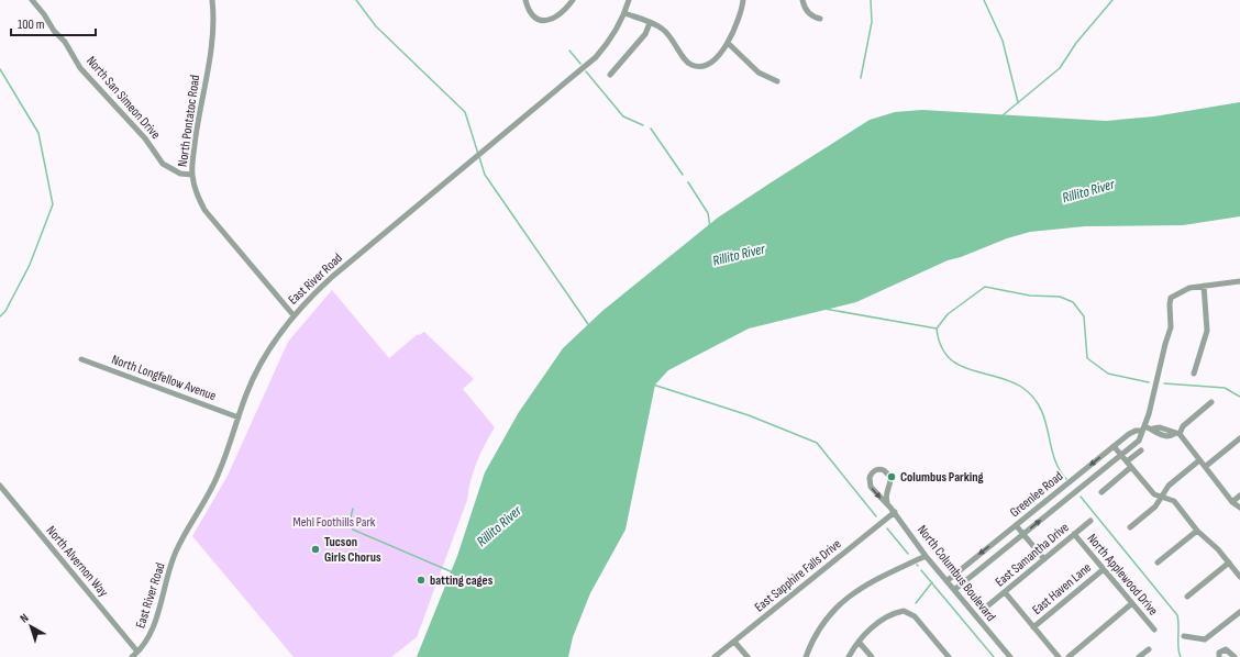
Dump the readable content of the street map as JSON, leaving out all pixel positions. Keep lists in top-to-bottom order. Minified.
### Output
{"streets":{"street":["North San Simeon Drive","North Pontatoc Road","East River Road","North Longfellow Avenue","Greenlee Road","East Samantha Drive","North Alvernon Way","North Columbus Boulevard","North Applewood Drive","East Sapphire Falls Drive","East Haven Lane"]},"crossings":[["North San Simeon Drive","North Pontatoc Road"],["North Pontatoc Road","East River Road"],["East River Road","North Longfellow Avenue"],["East River Road","North Alvernon Way"],["Greenlee Road","North Columbus Boulevard"],["East Samantha Drive","North Applewood Drive"],["North Columbus Boulevard","East Sapphire Falls Drive"],["North Applewood Drive","East Haven Lane"]],"water":["Rillito River"],"parks":["Mehl Foothills Park"],"places":["Columbus Parking","Tucson Girls Chorus","batting cages"],"scale_bar":"100 m","north":"top left"}
